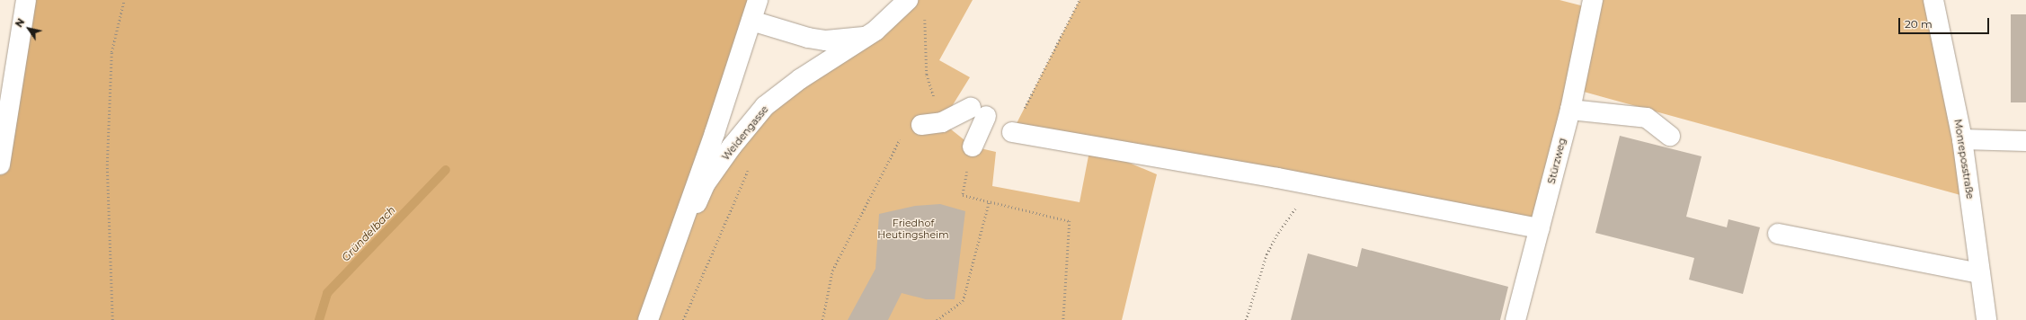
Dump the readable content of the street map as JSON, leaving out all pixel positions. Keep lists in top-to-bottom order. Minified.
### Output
{"streets":{"main road":["Weidengasse","Monreposstraße","Stürzweg"]},"water":["Gründelbach"],"parks":["Friedhof Heutingsheim"],"scale_bar":"20 m","north":"top left"}
